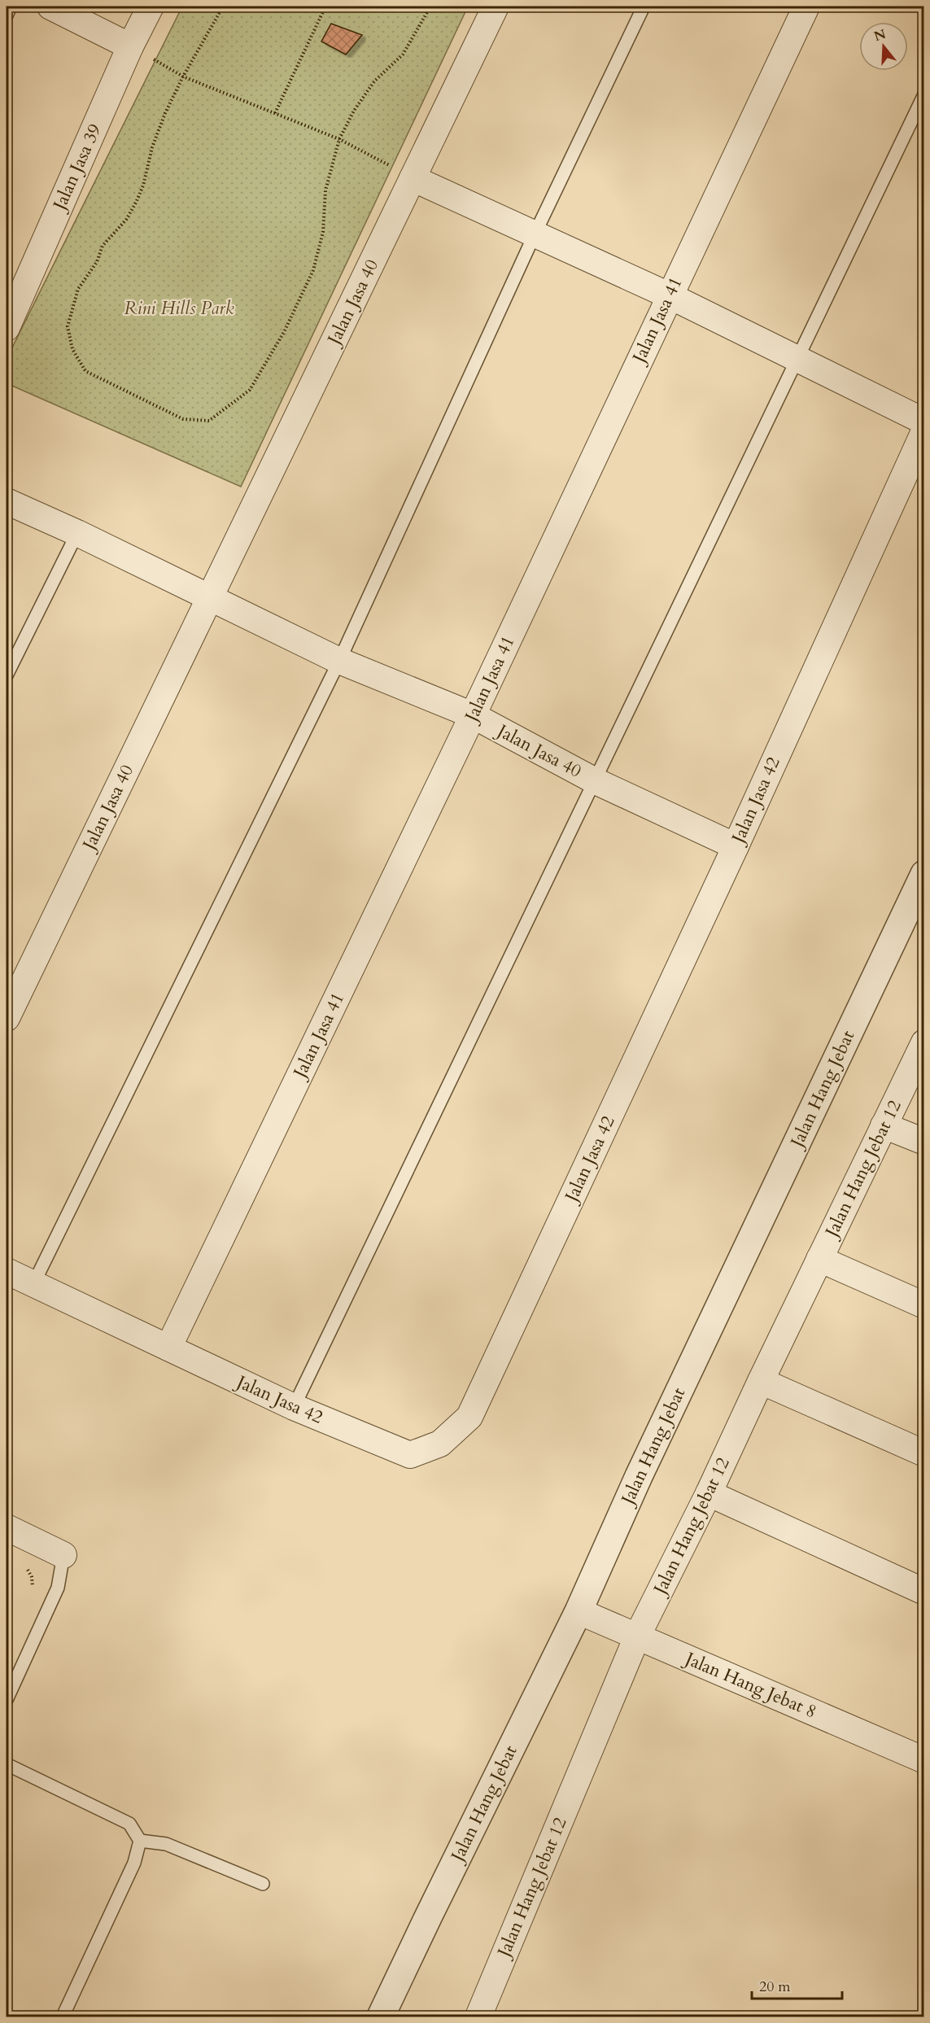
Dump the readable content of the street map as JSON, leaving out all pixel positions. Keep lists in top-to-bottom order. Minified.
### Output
{"streets":{"street":["Jalan Jasa 39","Jalan Jasa 40","Jalan Jasa 41","Jalan Jasa 42","Jalan Hang Jebat","Jalan Hang Jebat 12","Jalan Hang Jebat 8"]},"crossings":[["Jalan Jasa 40","Jalan Jasa 41"],["Jalan Jasa 40","Jalan Jasa 42"],["Jalan Jasa 41","Jalan Jasa 42"],["Jalan Hang Jebat","Jalan Hang Jebat 8"],["Jalan Hang Jebat 12","Jalan Hang Jebat 8"]],"parks":["Rini Hills Park"],"scale_bar":"20 m","north":"top"}
